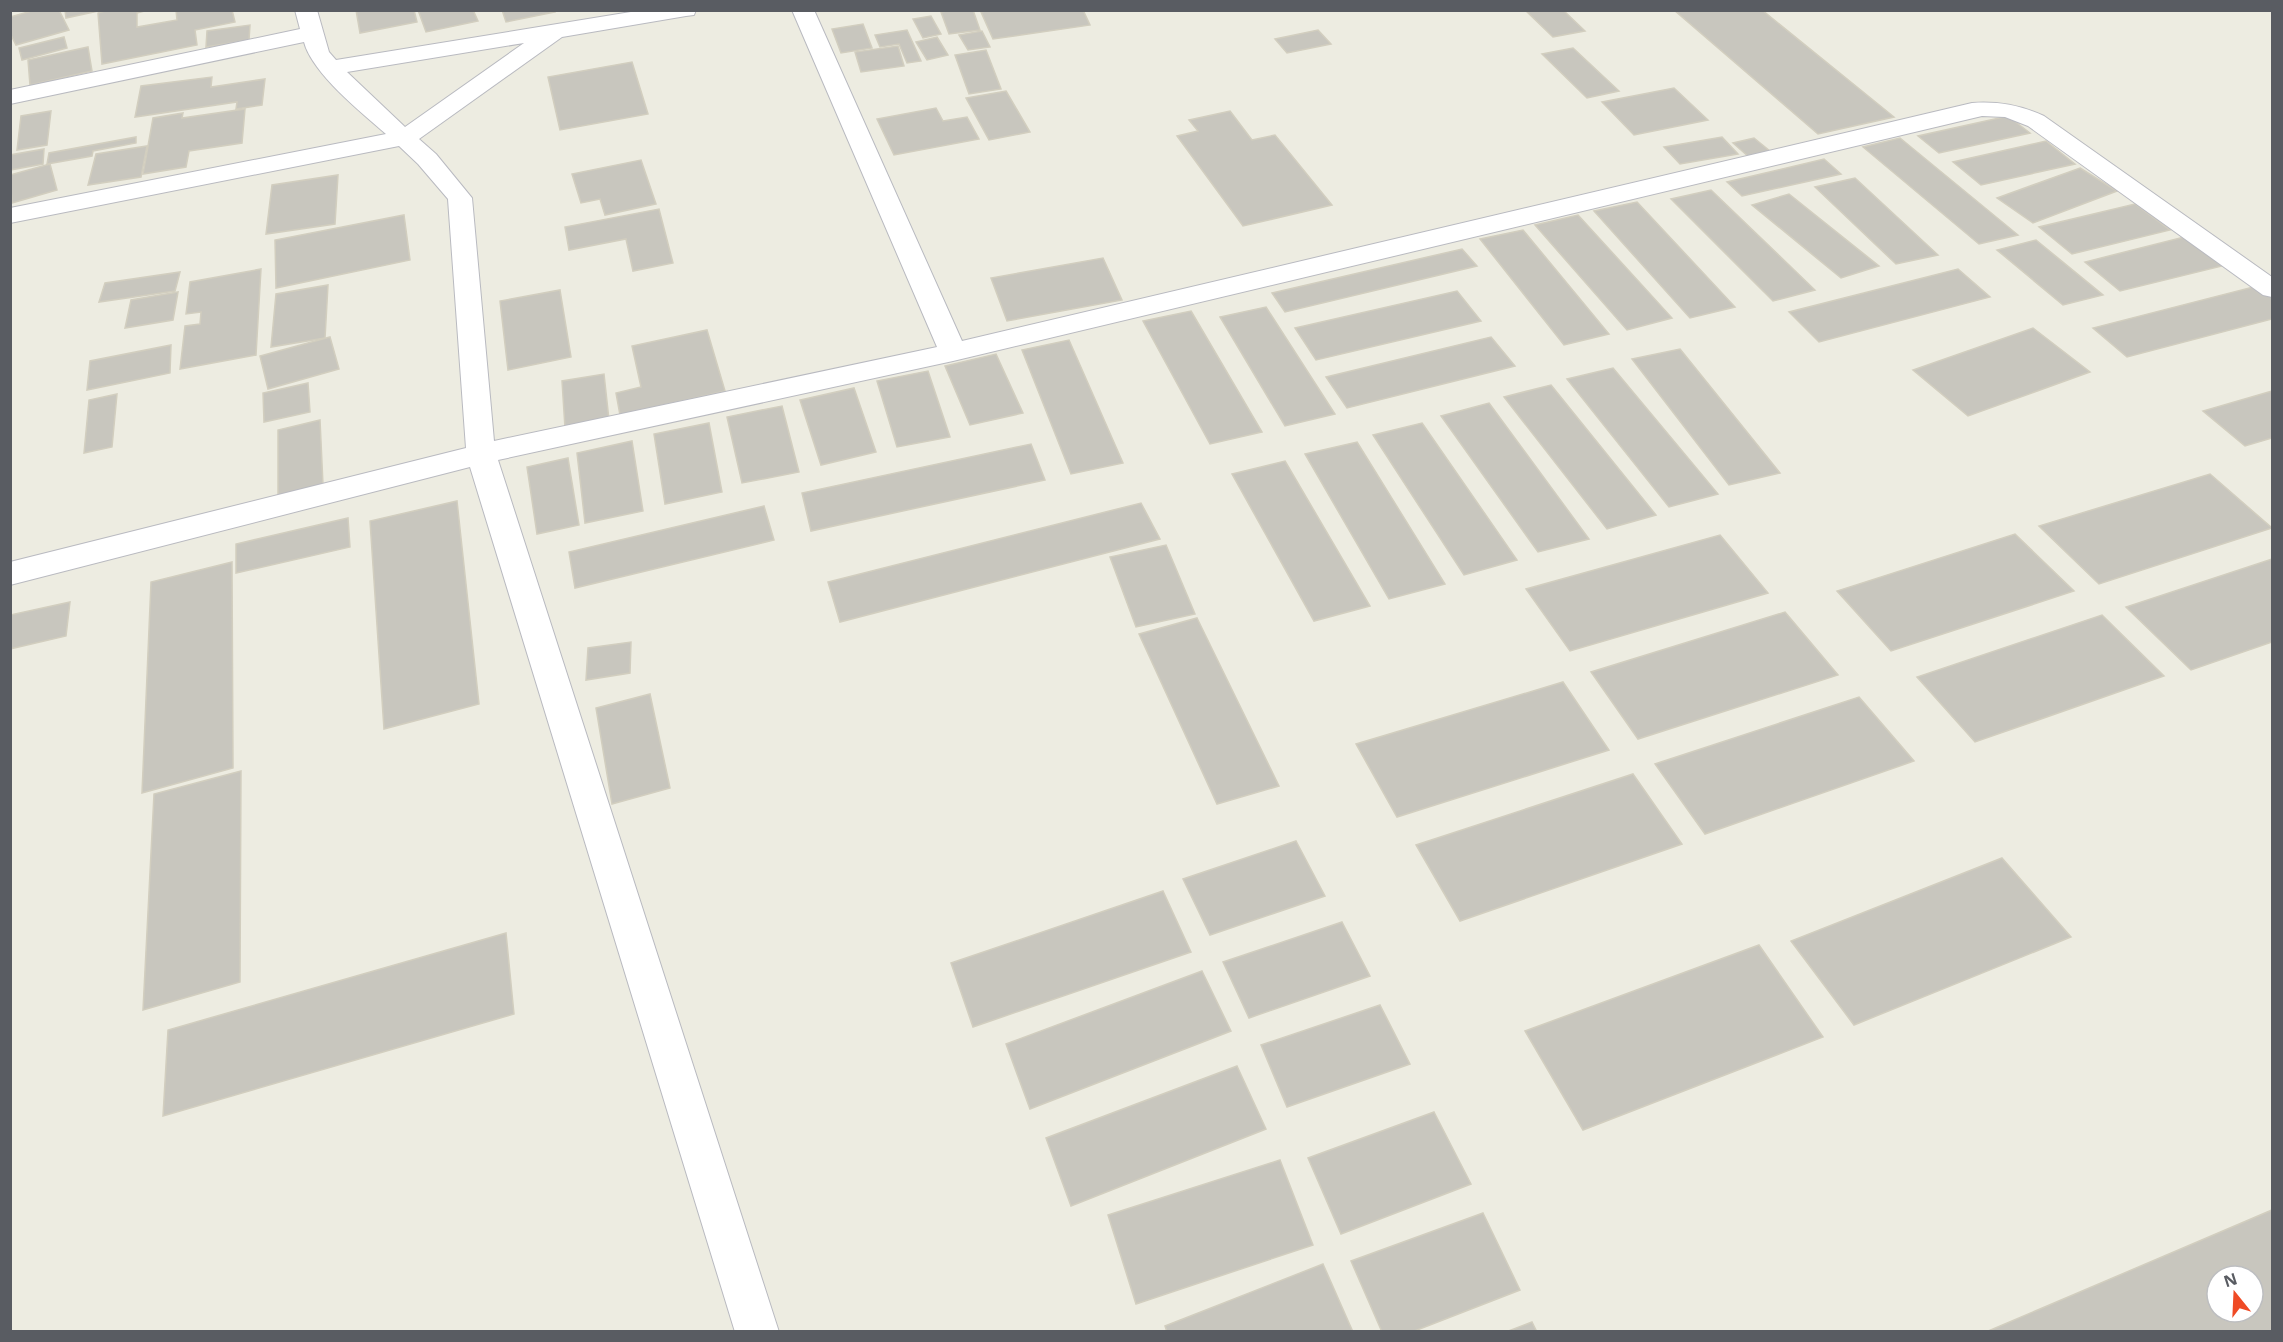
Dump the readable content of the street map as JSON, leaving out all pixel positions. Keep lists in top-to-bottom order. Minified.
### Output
{"north":"top"}
